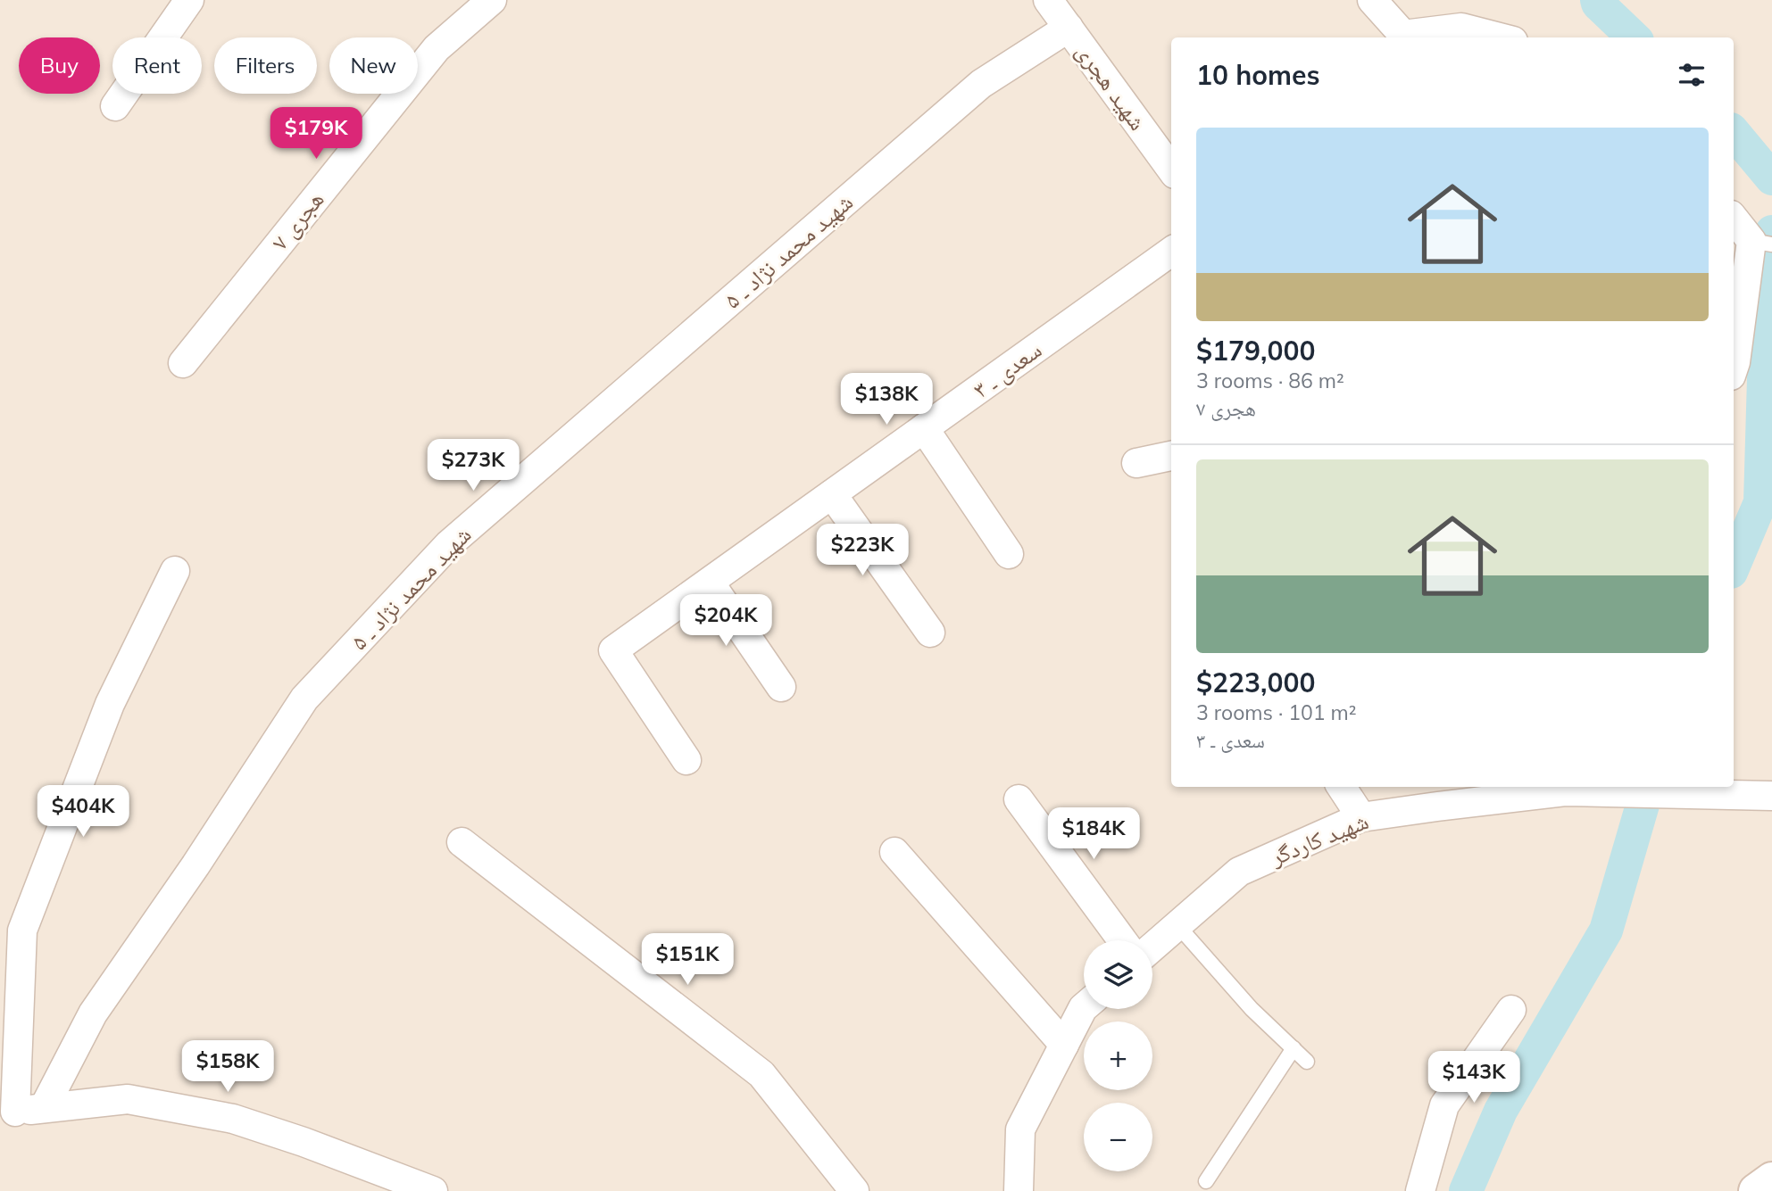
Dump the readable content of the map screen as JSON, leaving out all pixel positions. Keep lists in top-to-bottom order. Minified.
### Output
{"streets":{"street":["شهید هجری","هجری ۷","شهید محمد نژاد ـ ۵","سعدی ـ ۳","شهید کاردگر"]},"crossings":[["شهید هجری","شهید محمد نژاد ـ ۵"]],"page":{"chip":["Buy","Rent","Filters","New"],"heading":"10 homes","price":["$179K","$138K","$273K","$223K","$204K","$404K","$184K","$151K","$158K","$143K"],"list":[{"name":"$179,000","note":"3 rooms · 86 m² · هجری ۷"},{"name":"$223,000","note":"3 rooms · 101 m² · سعدی ـ ۳"}],"map_buttons":["+","−"]}}
